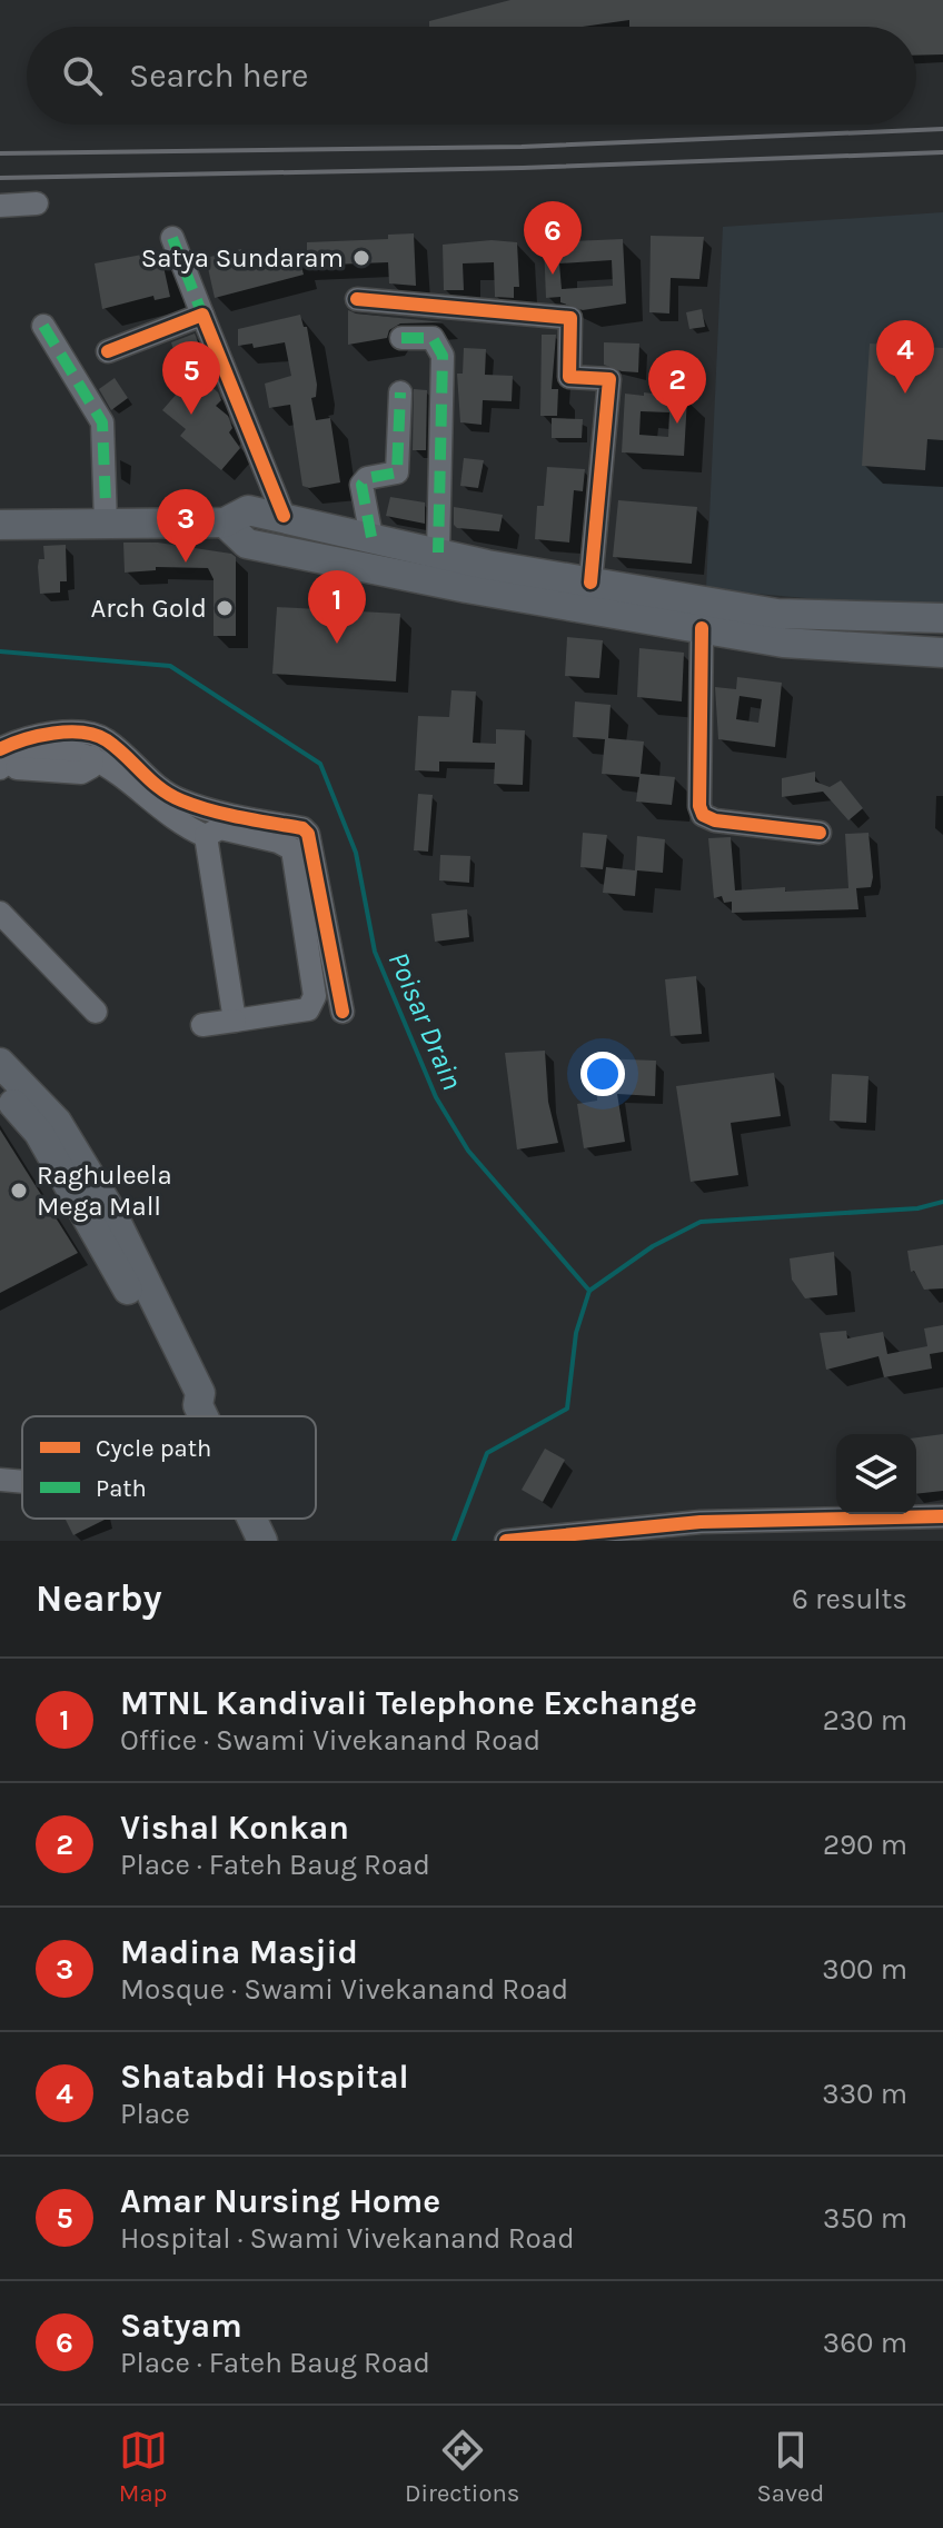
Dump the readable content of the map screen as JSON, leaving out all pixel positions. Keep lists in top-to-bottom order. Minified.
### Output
{"water":["Poisar Drain"],"places":["Satya Sundaram","Arch Gold","Raghuleela Mega Mall"],"legend":["Cycle path","Path"],"page":{"search":"Search here","pins":["6","4","5","2","3","1"],"heading":["Nearby","6 results"],"list":[{"mark":"1","name":"MTNL Kandivali Telephone Exchange","note":"Office · Swami Vivekanand Road","value":"230 m"},{"mark":"2","name":"Vishal Konkan","note":"Place · Fateh Baug Road","value":"290 m"},{"mark":"3","name":"Madina Masjid","note":"Mosque · Swami Vivekanand Road","value":"300 m"},{"mark":"4","name":"Shatabdi Hospital","note":"Place","value":"330 m"},{"mark":"5","name":"Amar Nursing Home","note":"Hospital · Swami Vivekanand Road","value":"350 m"},{"mark":"6","name":"Satyam","note":"Place · Fateh Baug Road","value":"360 m"}],"nav":["Map","Directions","Saved"]}}
